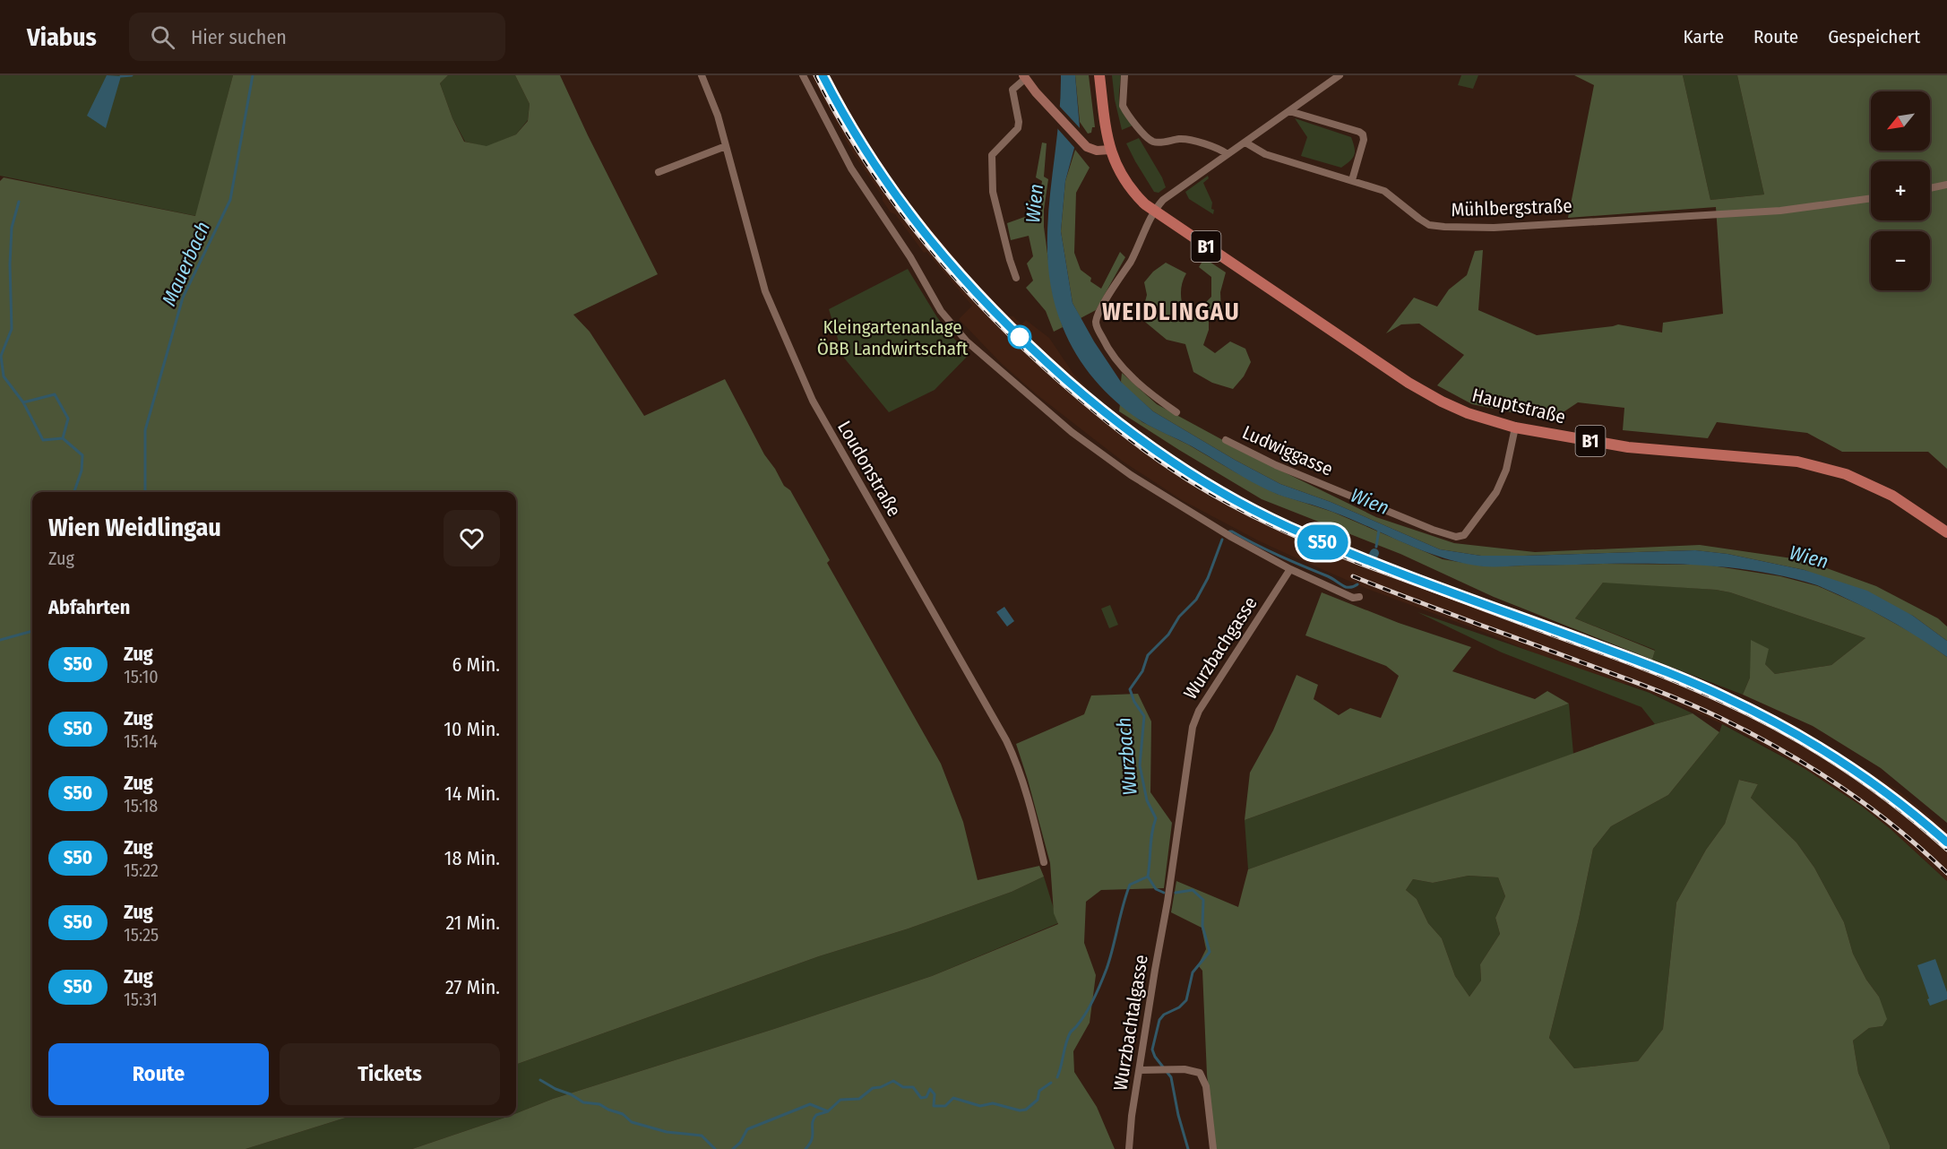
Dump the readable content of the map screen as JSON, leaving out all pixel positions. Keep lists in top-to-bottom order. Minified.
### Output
{"streets":{"main road":["B1","Hauptstraße"],"street":["Mühlbergstraße","Ludwiggasse","Loudonstraße","Wurzbachgasse","Wurzbachtalgasse"]},"crossings":[["B1","Hauptstraße"],["Hauptstraße","Ludwiggasse"],["Wurzbachgasse","Wurzbachtalgasse"]],"districts":["WEIDLINGAU"],"water":["Wien","Mauerbach","Wurzbach"],"parks":["Kleingartenanlage ÖBB Landwirtschaft"],"north":"bottom left","page":{"header":"Viabus","search":"Hier suchen","nav":["Karte","Route","Gespeichert"],"on_map":"S50","map_buttons":["+","−"],"heading":[["Wien Weidlingau","Zug"],"Abfahrten"],"list":[{"mark":"S50","name":"Zug","note":"15:10","value":"6 Min."},{"mark":"S50","name":"Zug","note":"15:14","value":"10 Min."},{"mark":"S50","name":"Zug","note":"15:18","value":"14 Min."},{"mark":"S50","name":"Zug","note":"15:22","value":"18 Min."},{"mark":"S50","name":"Zug","note":"15:25","value":"21 Min."},{"mark":"S50","name":"Zug","note":"15:31","value":"27 Min."}],"buttons":["Route","Tickets"]}}
